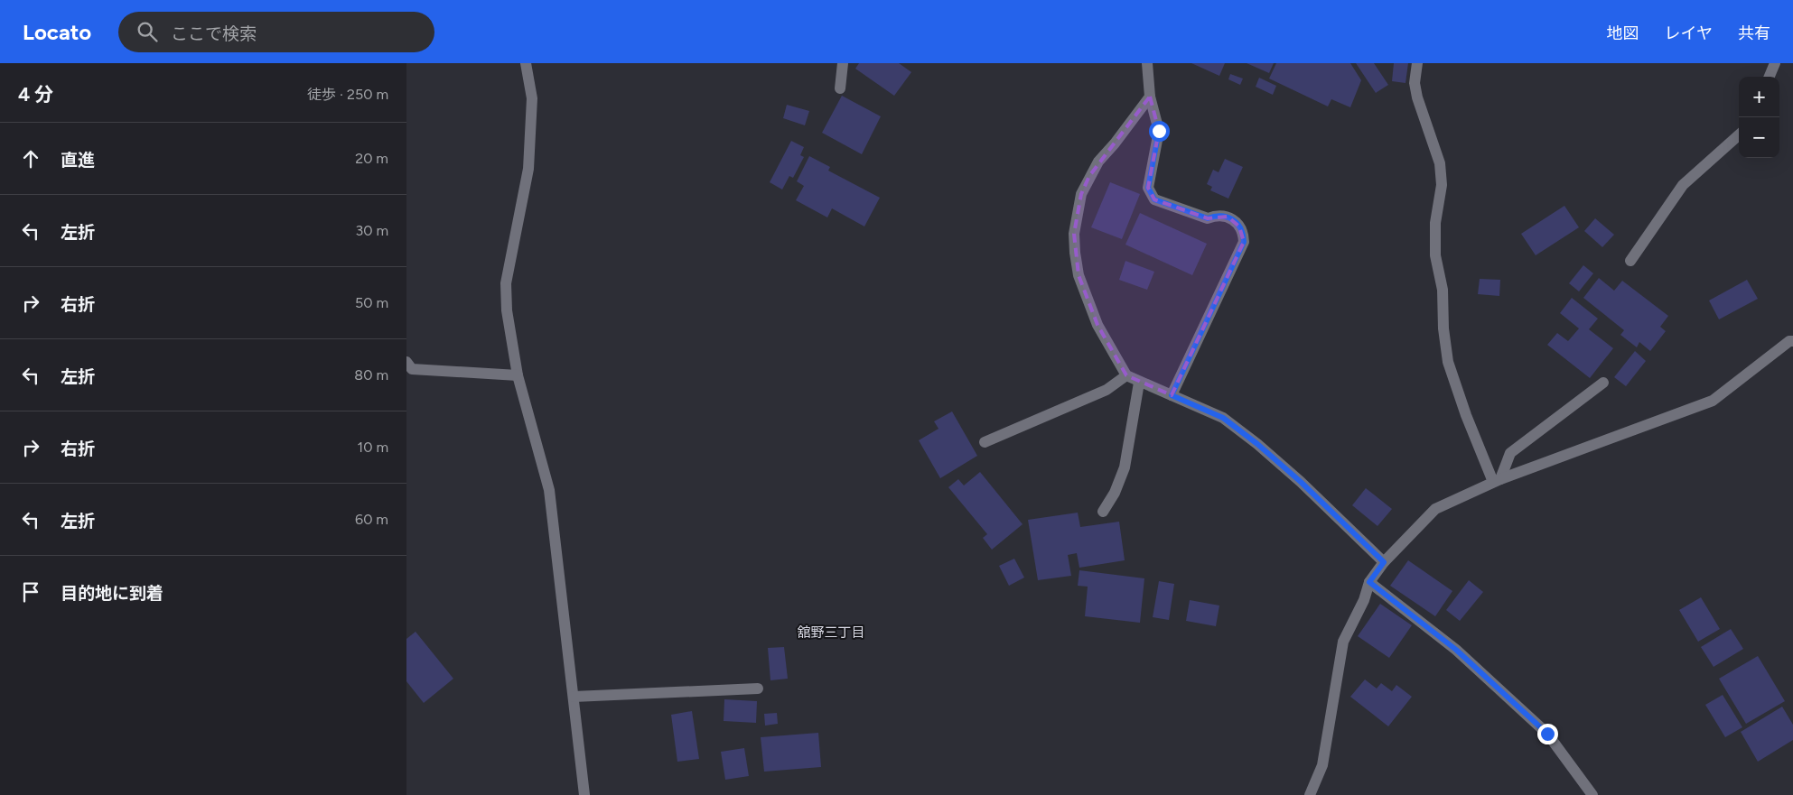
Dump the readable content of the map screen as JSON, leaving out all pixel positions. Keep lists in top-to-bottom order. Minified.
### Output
{"districts":["舘野三丁目"],"page":{"header":"Locato","search":"ここで検索","nav":["地図","レイヤ","共有"],"heading":["4 分","徒歩 · 250 m"],"map_buttons":["+","−"],"list":[["直進","20 m"],["左折","30 m"],["右折","50 m"],["左折","80 m"],["右折","10 m"],["左折","60 m"],"目的地に到着"]}}
